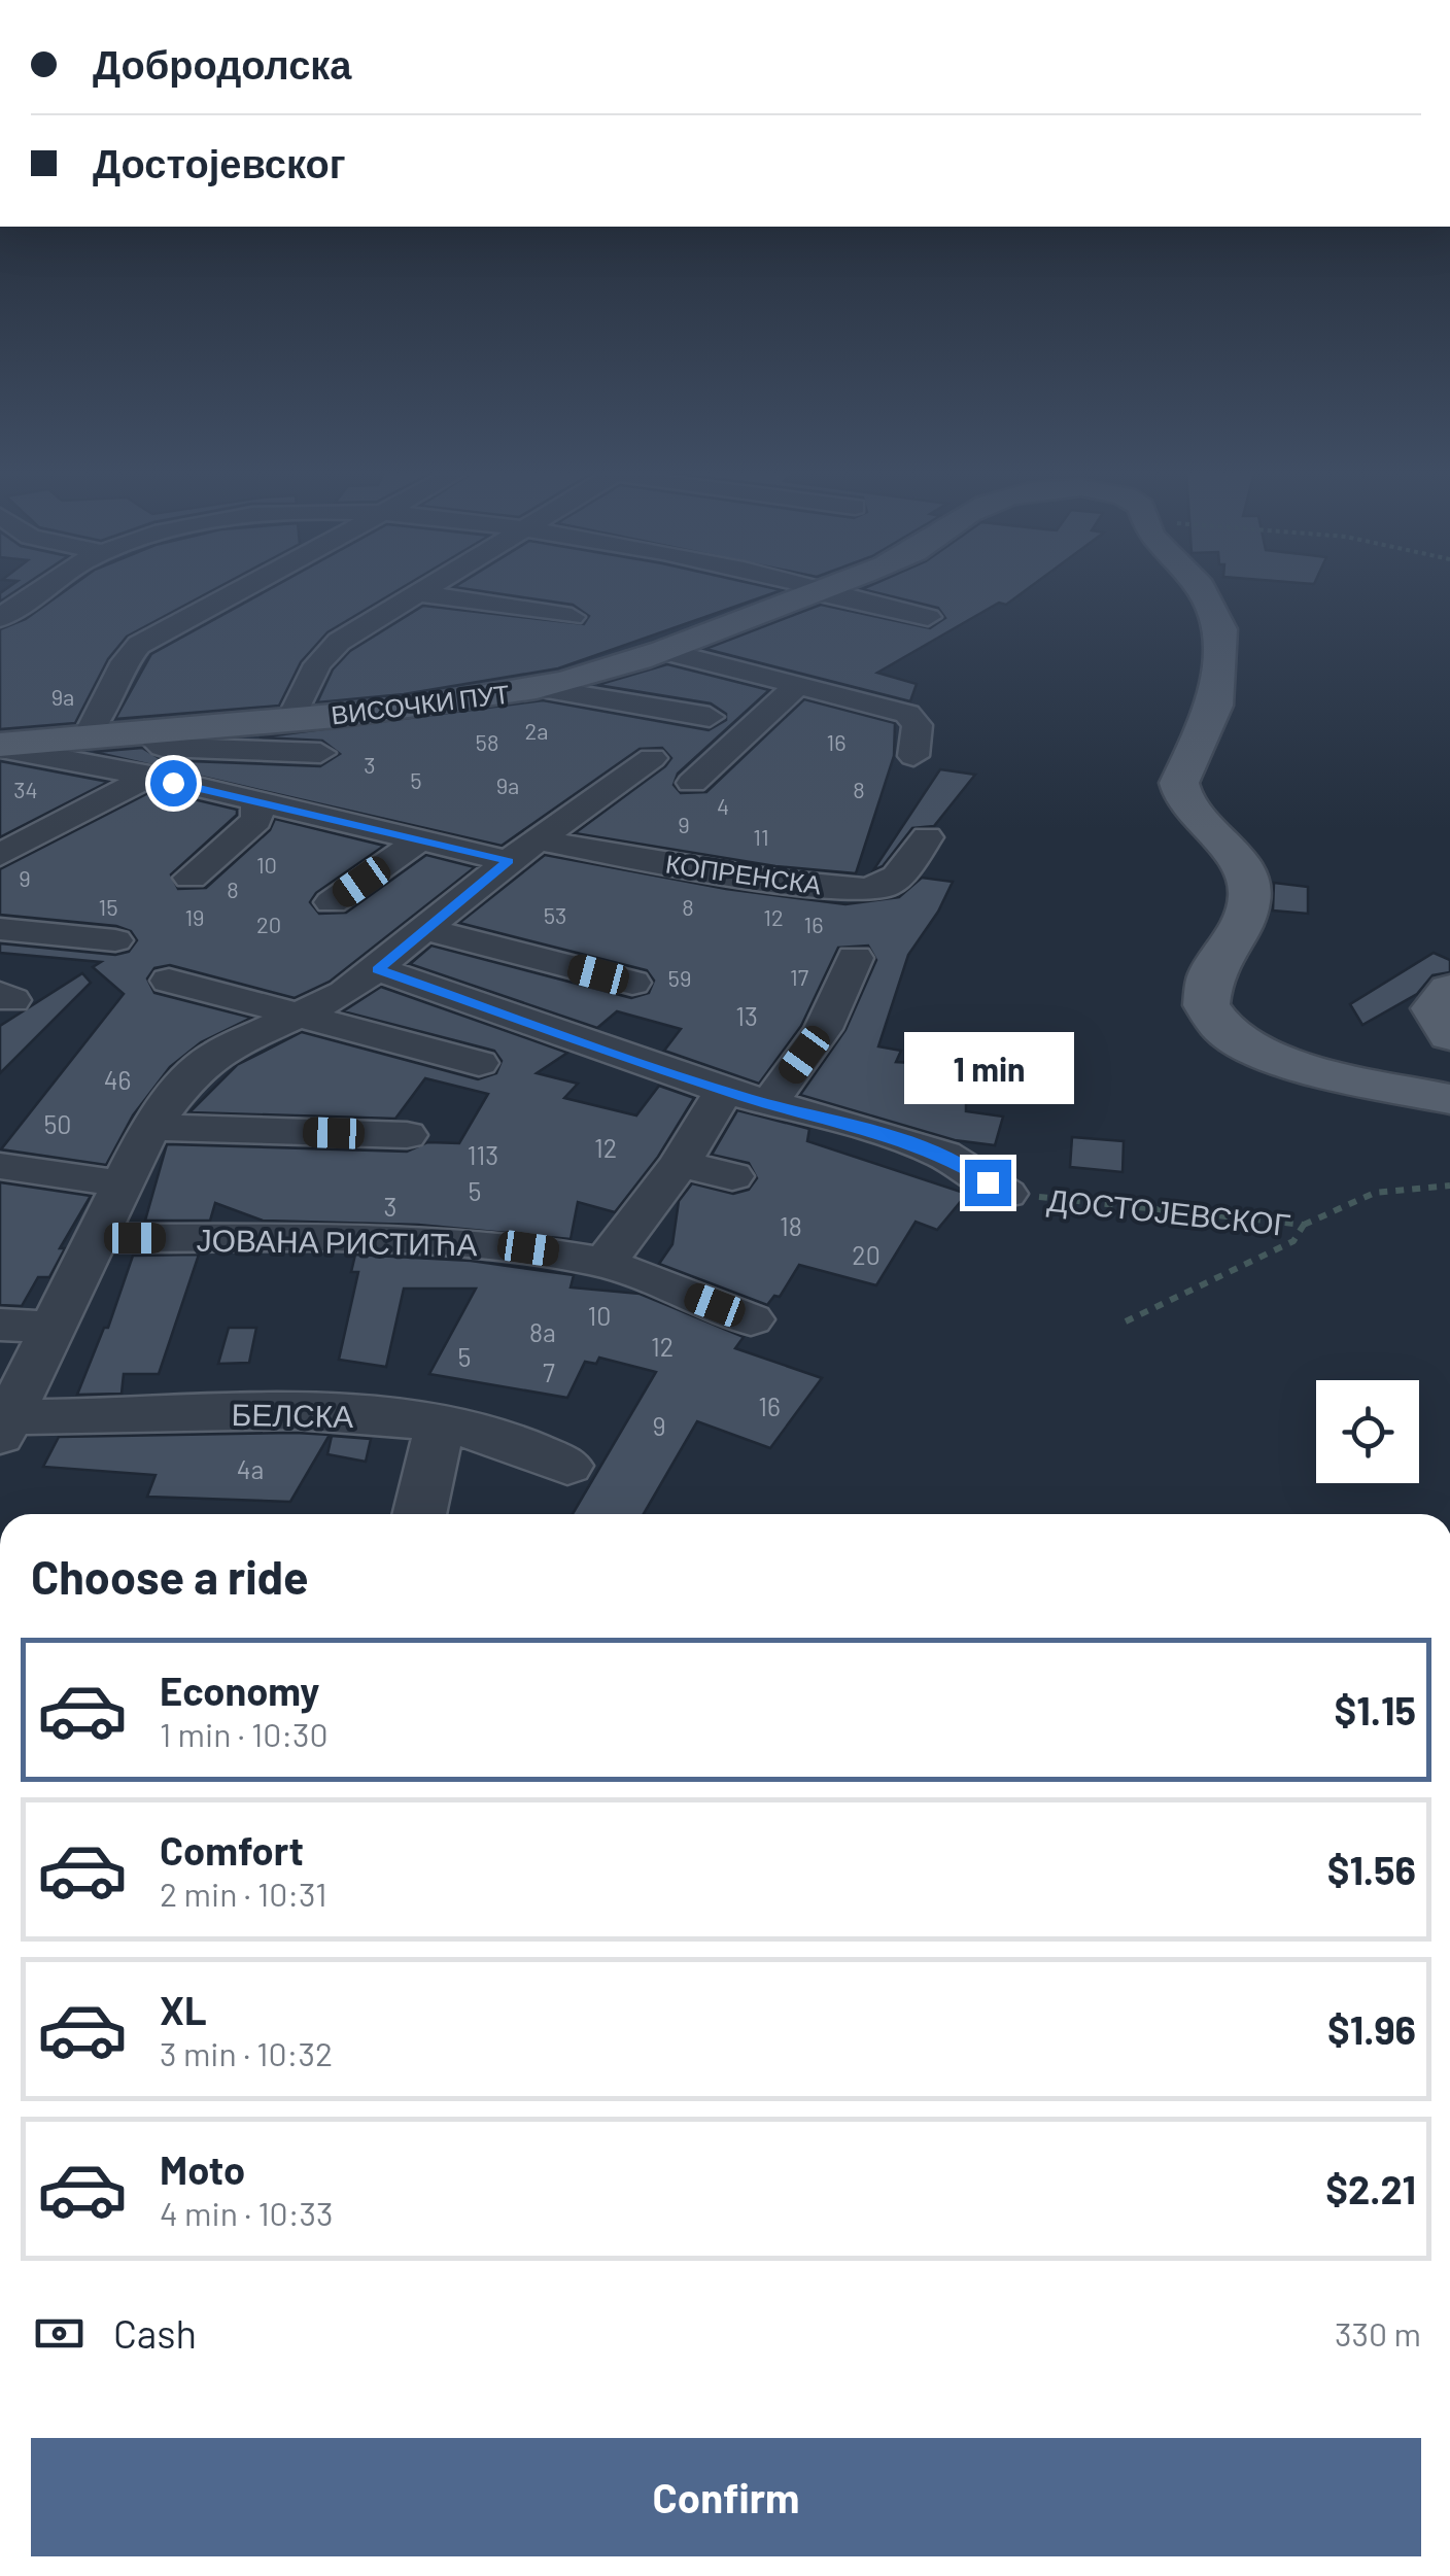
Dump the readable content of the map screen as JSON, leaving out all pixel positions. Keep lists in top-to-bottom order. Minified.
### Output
{"streets":{"main road":["ВИСОЧКИ ПУТ"],"street":["КОПРЕНСКА","ДОСТОЈЕВСКОГ","ЈОВАНА РИСТИЋА","БЕЛСКА"]},"crossings":[["ВИСОЧКИ ПУТ","КОПРЕНСКА"]],"house_numbers":["9a","2a","58","16","3","5","9a","34","8","4","9","11","10","9","8","15","8","53","19","12","20","16","17","59","13","46","50","12","113","5","3","18","20","10","8a","12","5","7","16","9","4a"],"page":{"banner":["Добродолска","Достојевског"],"bubble":"1 min","heading":"Choose a ride","list":[{"name":"Economy","note":"1 min · 10:30","value":"$1.15"},{"name":"Comfort","note":"2 min · 10:31","value":"$1.56"},{"name":"XL","note":"3 min · 10:32","value":"$1.96"},{"name":"Moto","note":"4 min · 10:33","value":"$2.21"}],"pay":["Cash","330 m"],"buttons":"Confirm"}}
